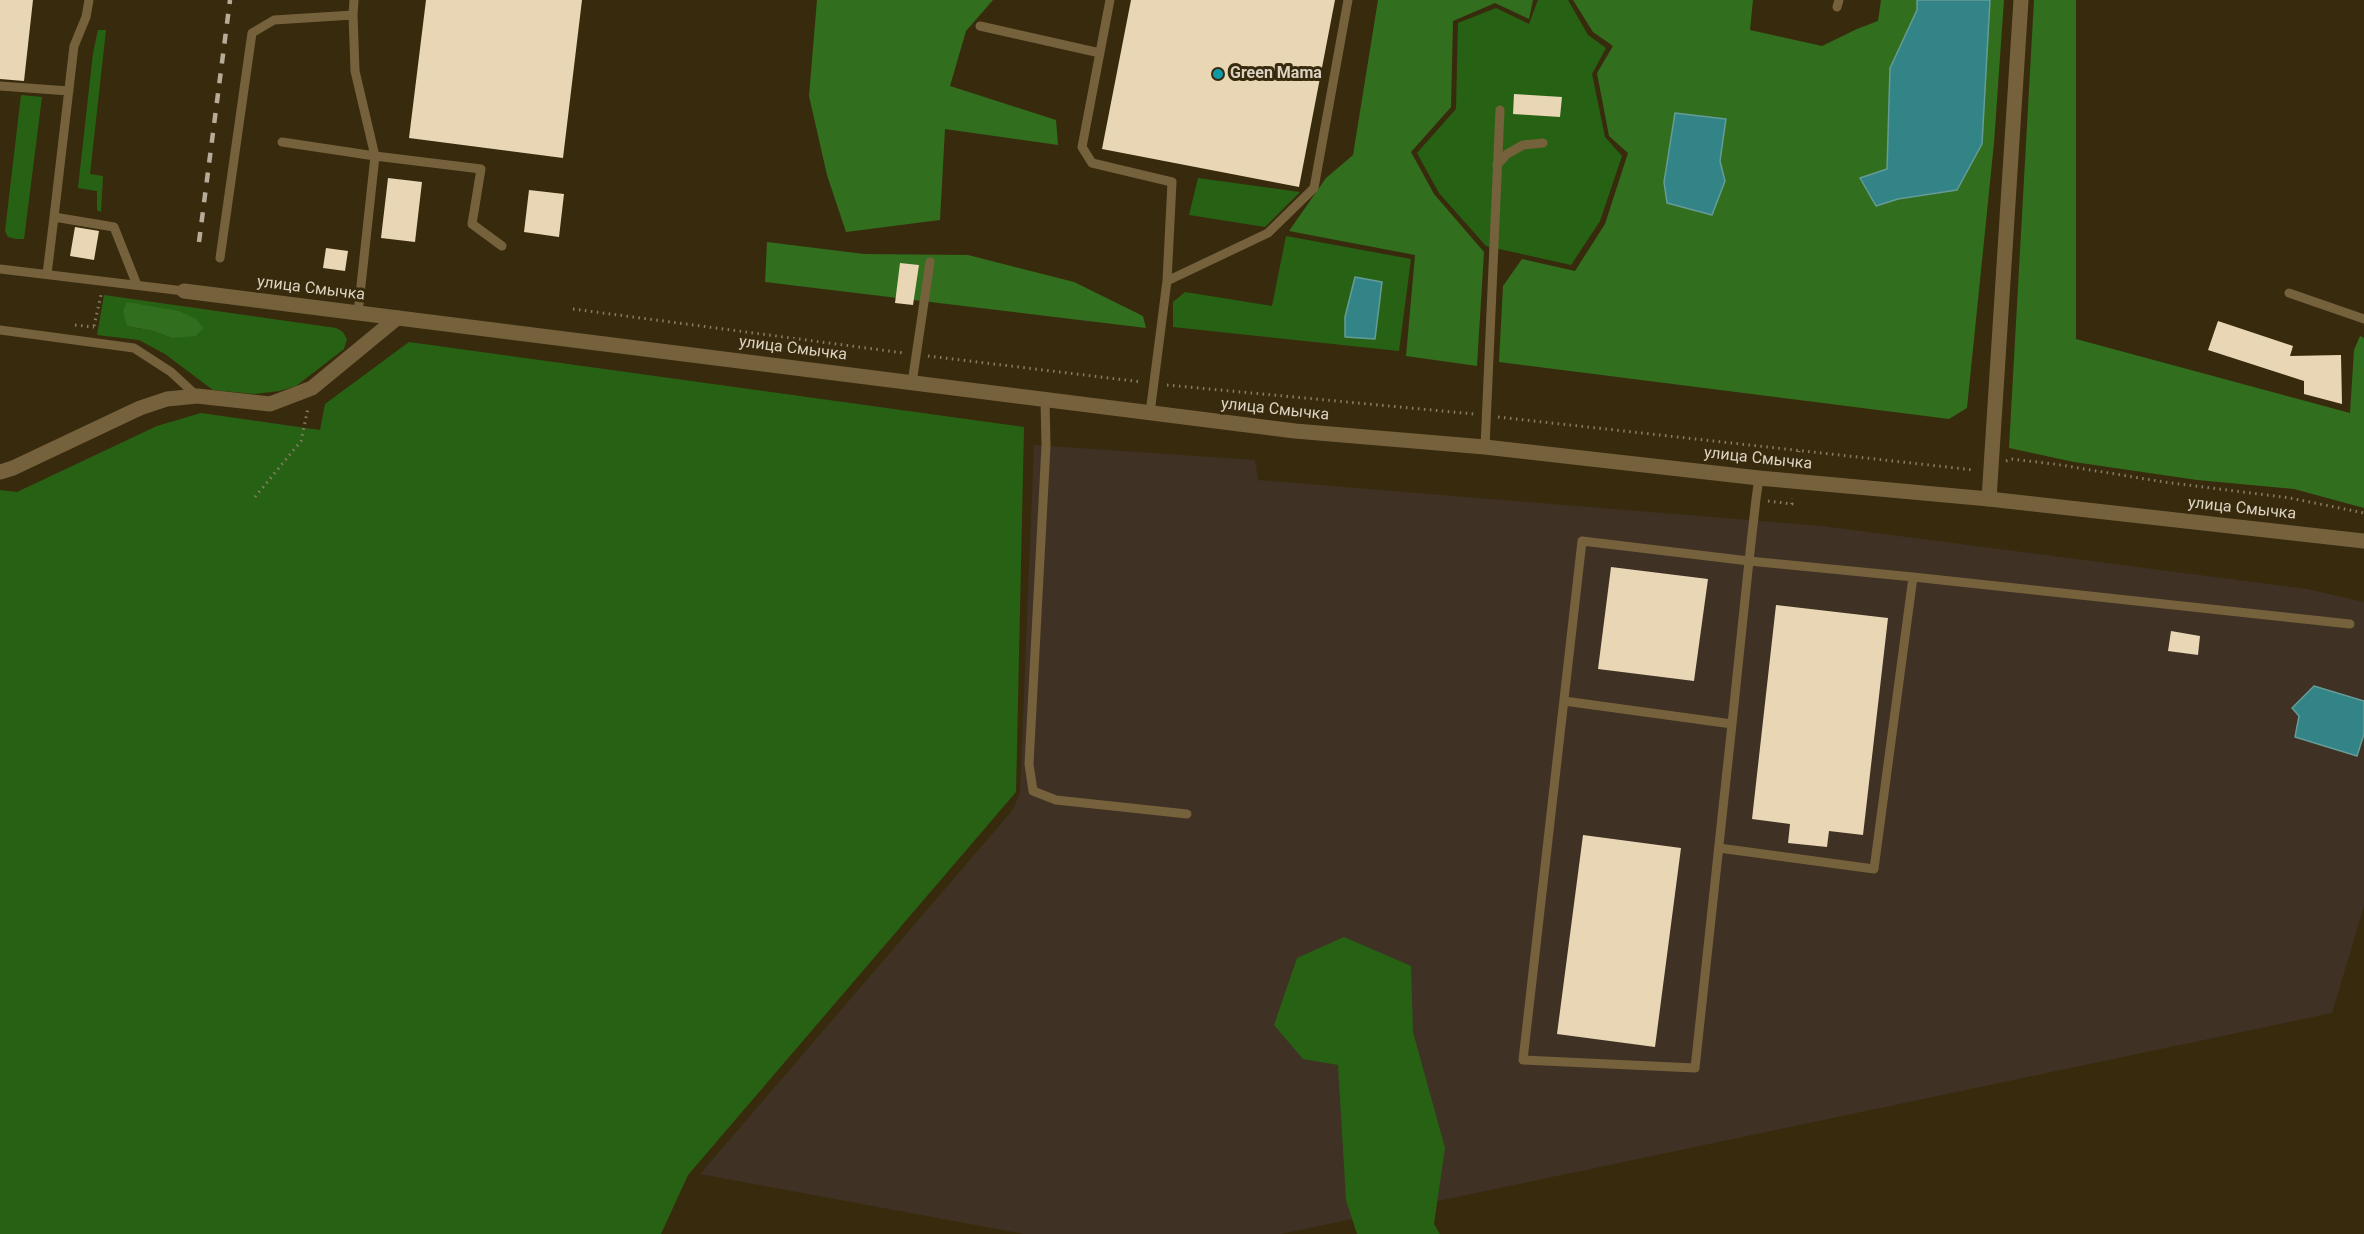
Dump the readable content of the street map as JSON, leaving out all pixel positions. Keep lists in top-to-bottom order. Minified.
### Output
{"streets":{"street":["улица Смычка"]},"places":["Green Mama"]}
